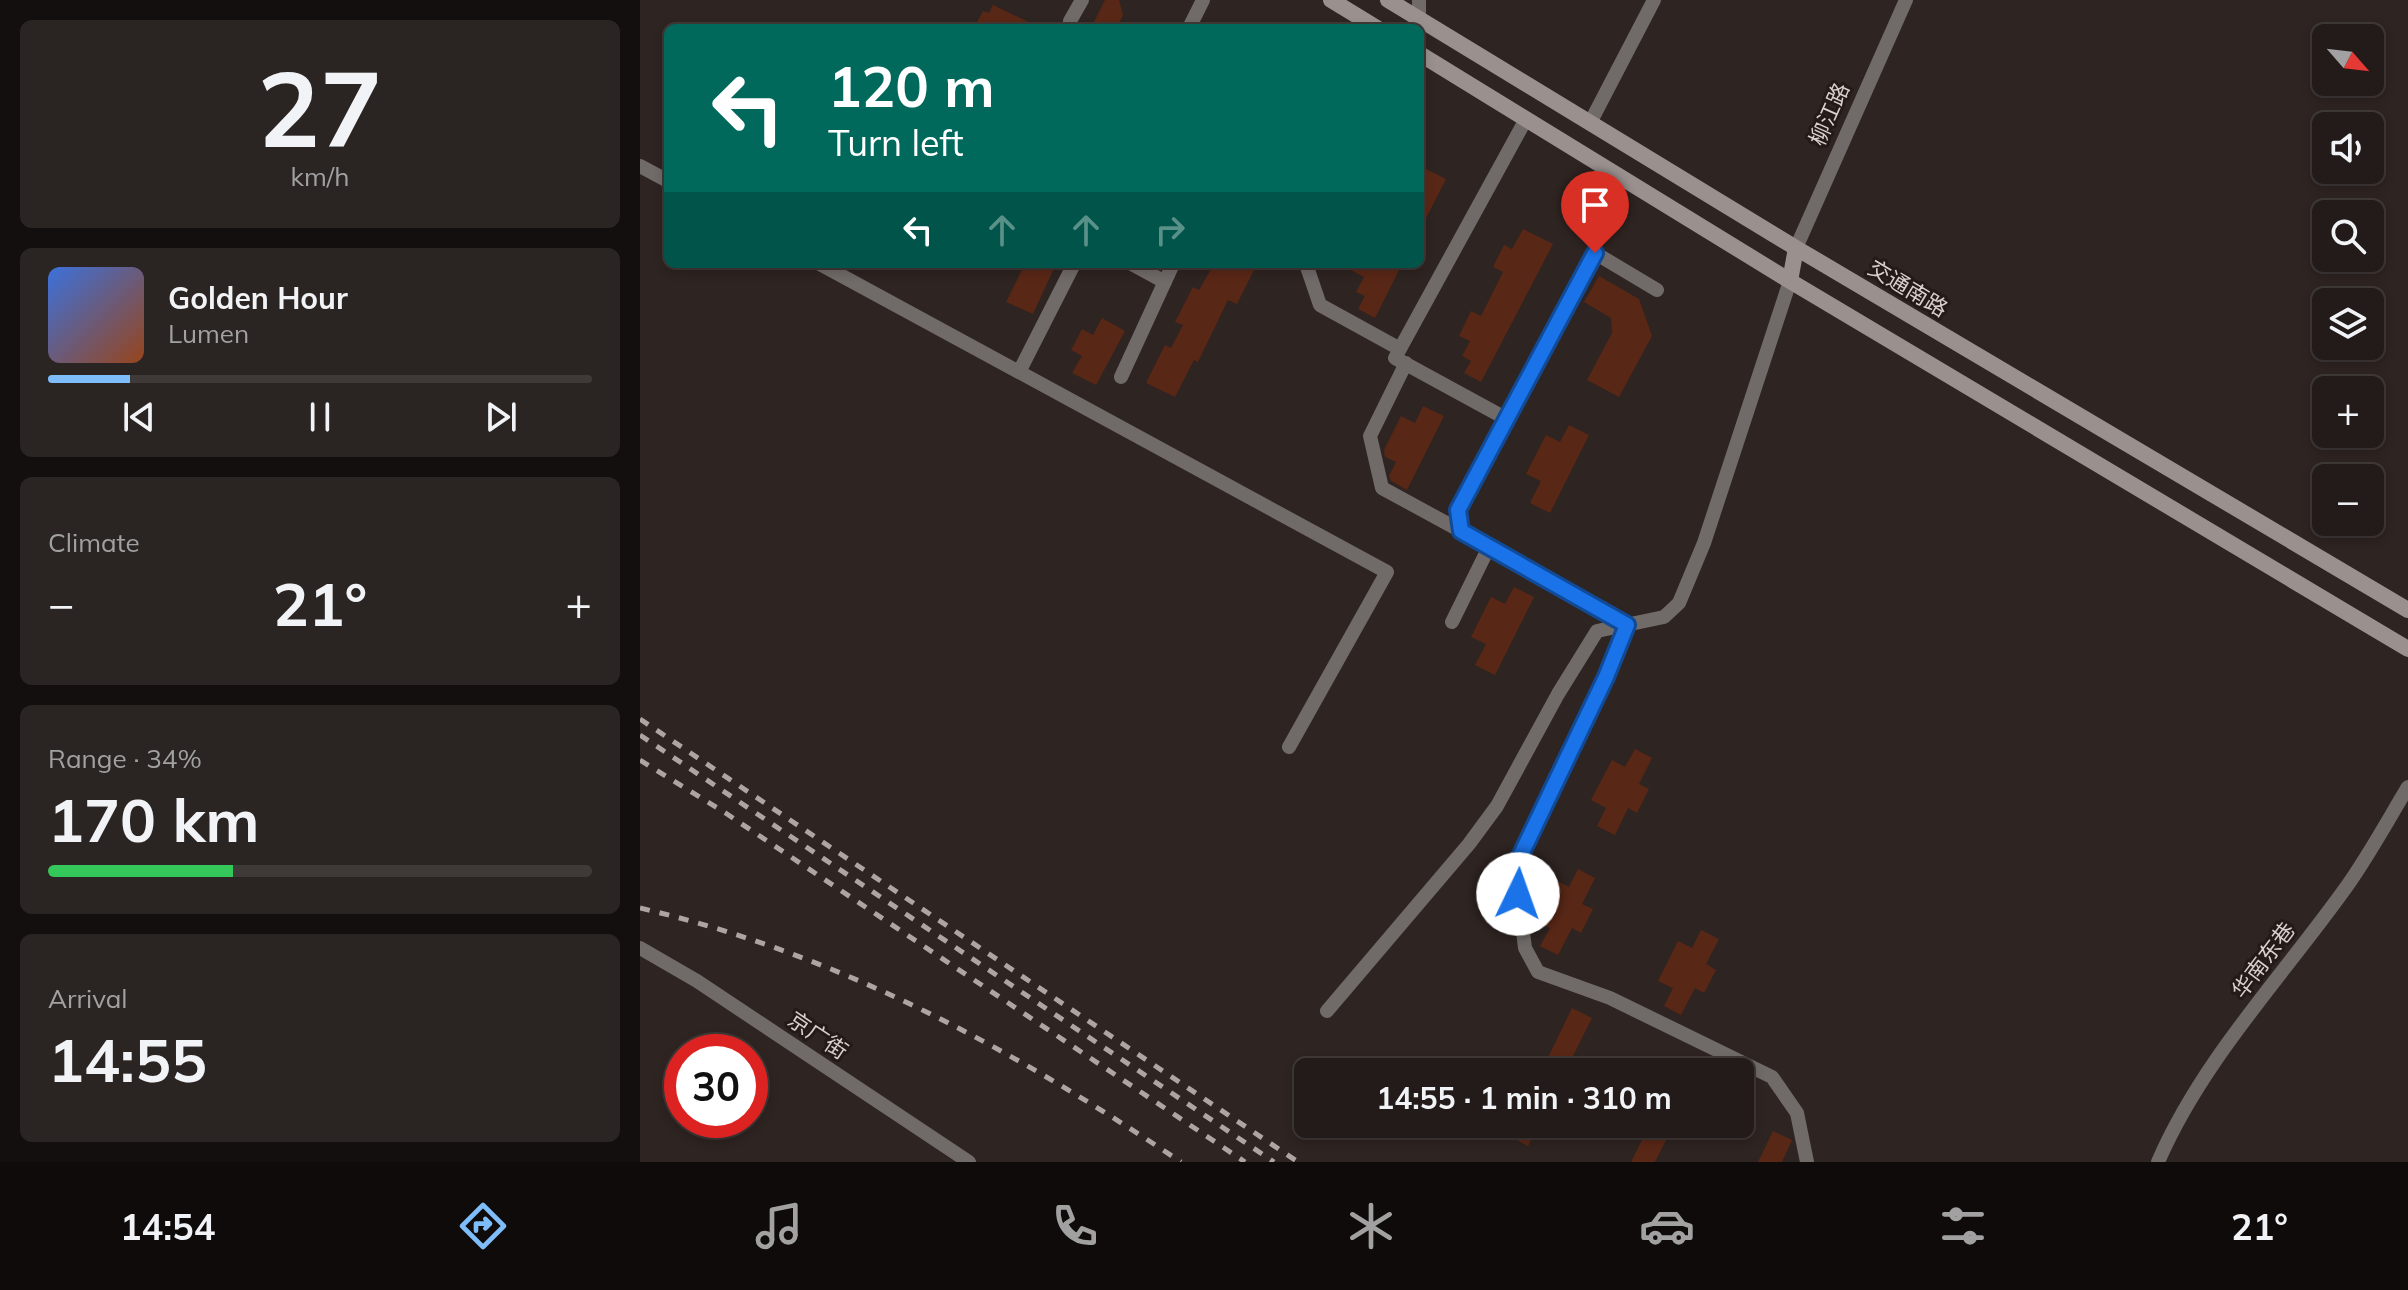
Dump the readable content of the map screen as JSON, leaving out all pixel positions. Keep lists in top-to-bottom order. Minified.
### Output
{"streets":{"main road":["交通南路"],"street":["柳江路","华南东巷","京广街"]},"crossings":[["柳江路","交通南路"]],"north":"bottom right","page":{"tile":[["27","km/h"],"Climate",["Range · 34%","170 km"],["Arrival","14:55"]],"map_buttons":["+","−"],"turn":["120 m","Turn left"],"song":["Golden Hour","Lumen"],"heat":["−","21°","+"],"limit":"30","trip":"14:55 · 1 min · 310 m","tabs":["14:54","21°"]}}
